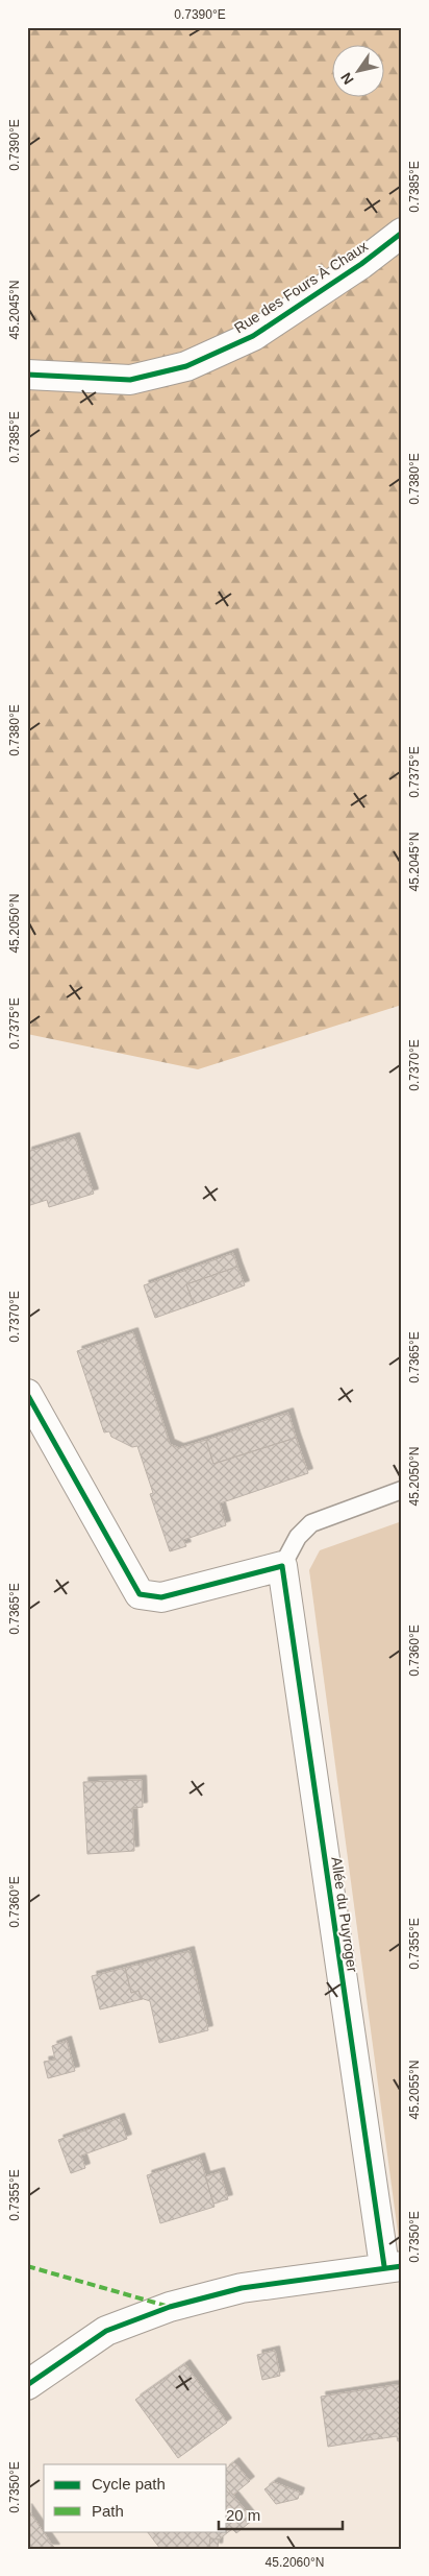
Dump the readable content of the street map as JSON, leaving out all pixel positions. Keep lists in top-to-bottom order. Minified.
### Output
{"streets":{"street":["Rue des Fours À Chaux","Allée du Puyroger"]},"legend":["Cycle path","Path"],"scale_bar":"20 m","north":"bottom left","coordinates":["0.7390°E","0.7385°E","45.2045°N","0.7380°E","0.7375°E","45.2050°N","0.7370°E","0.7365°E","0.7360°E","0.7355°E","45.2055°N","0.7350°E","45.2060°N"]}
